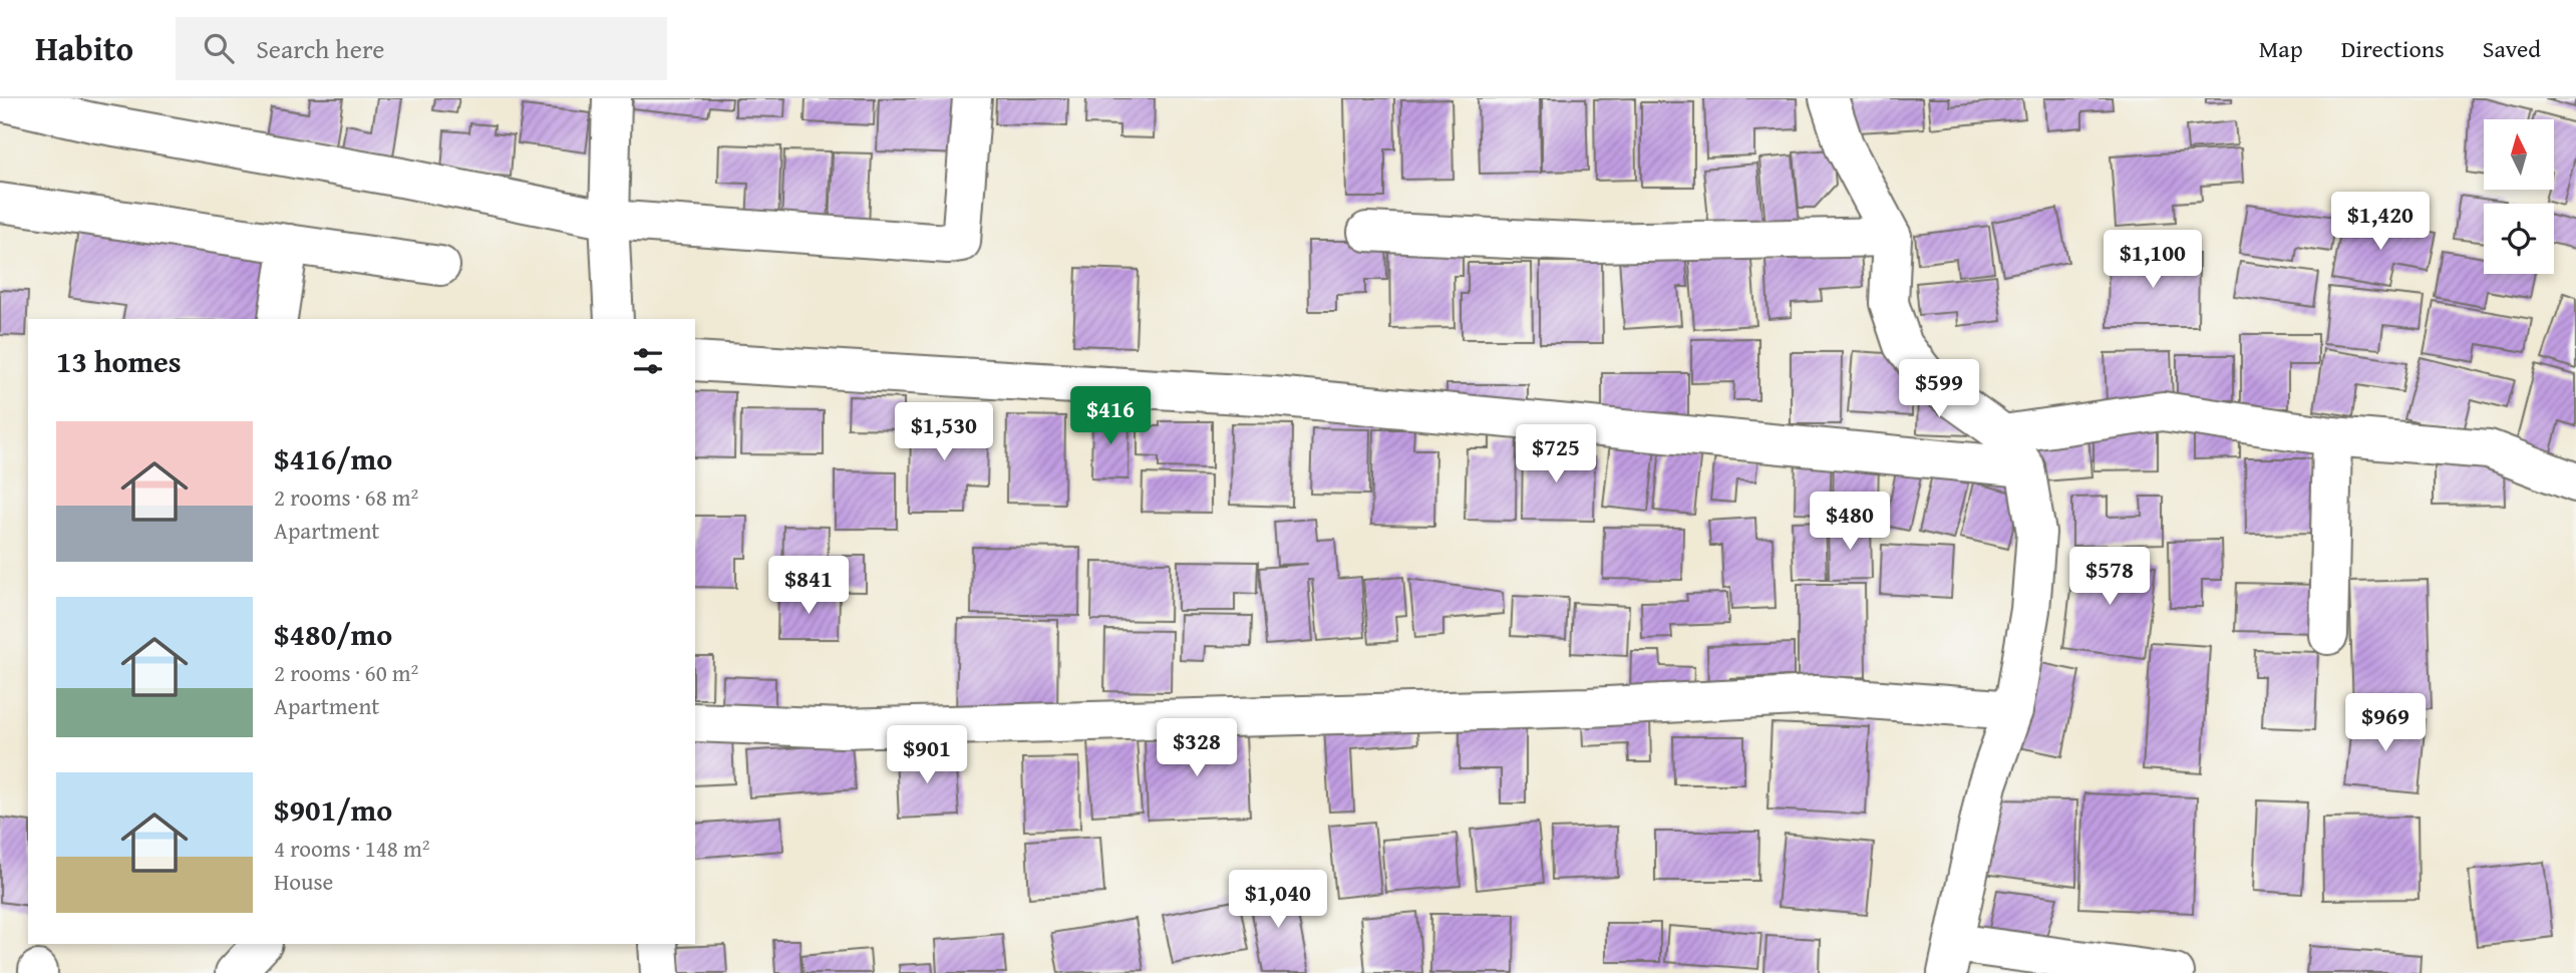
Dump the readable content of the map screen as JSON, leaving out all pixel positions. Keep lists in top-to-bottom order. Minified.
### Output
{"north":"top","page":{"header":"Habito","search":"Search here","nav":["Map","Directions","Saved"],"price":["$1,420","$1,100","$599","$416","$1,530","$725","$480","$578","$841","$969","$328","$901","$1,040"],"heading":"13 homes","list":[{"name":"$416/mo","note":"2 rooms · 68 m² · Apartment"},{"name":"$480/mo","note":"2 rooms · 60 m² · Apartment"},{"name":"$901/mo","note":"4 rooms · 148 m² · House"}]}}
